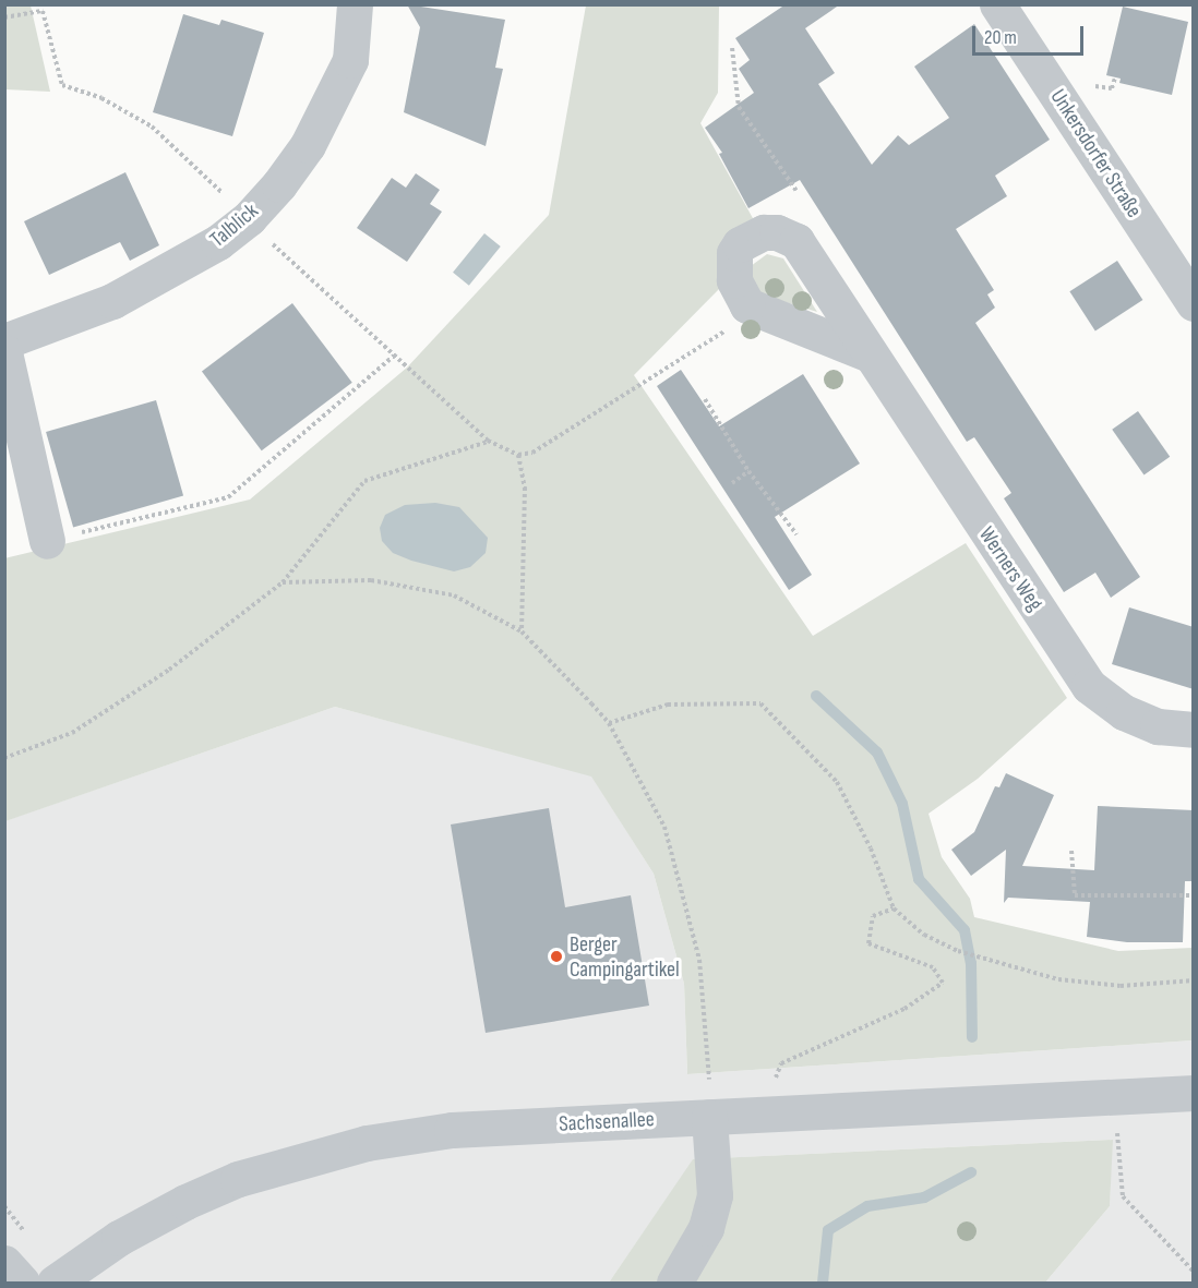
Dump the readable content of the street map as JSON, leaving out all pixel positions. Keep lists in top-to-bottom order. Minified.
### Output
{"streets":{"street":["Unkersdorfer Straße","Talblick","Werners Weg","Sachsenallee"]},"places":["Berger Campingartikel"],"scale_bar":"20 m"}
